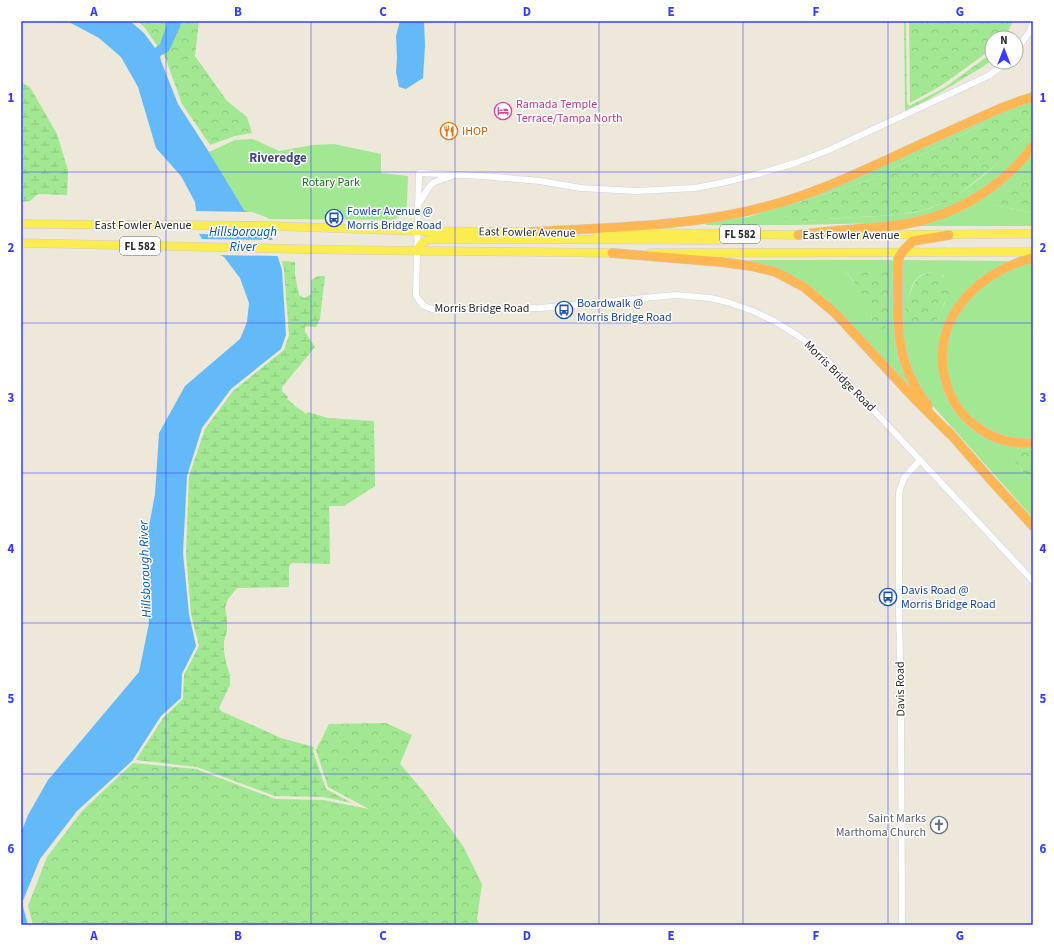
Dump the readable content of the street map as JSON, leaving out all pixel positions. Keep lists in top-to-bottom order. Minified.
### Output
{"streets":{"main road":["East Fowler Avenue","FL 582"],"street":["Morris Bridge Road","Davis Road"]},"crossings":[["East Fowler Avenue","Morris Bridge Road"],["Morris Bridge Road","Davis Road"]],"districts":["Riveredge"],"water":["Hillsborough River"],"parks":["Rotary Park"],"places":{"hotel":["Ramada Temple Terrace/Tampa North"],"restaurant":["IHOP"],"bus stop":["Fowler Avenue @ Morris Bridge Road","Boardwalk @ Morris Bridge Road","Davis Road @ Morris Bridge Road"],"church":["Saint Marks Marthoma Church"]},"north":"top","grid":{"columns":["A","B","C","D","E","F","G"],"rows":["1","2","3","4","5","6"]}}
